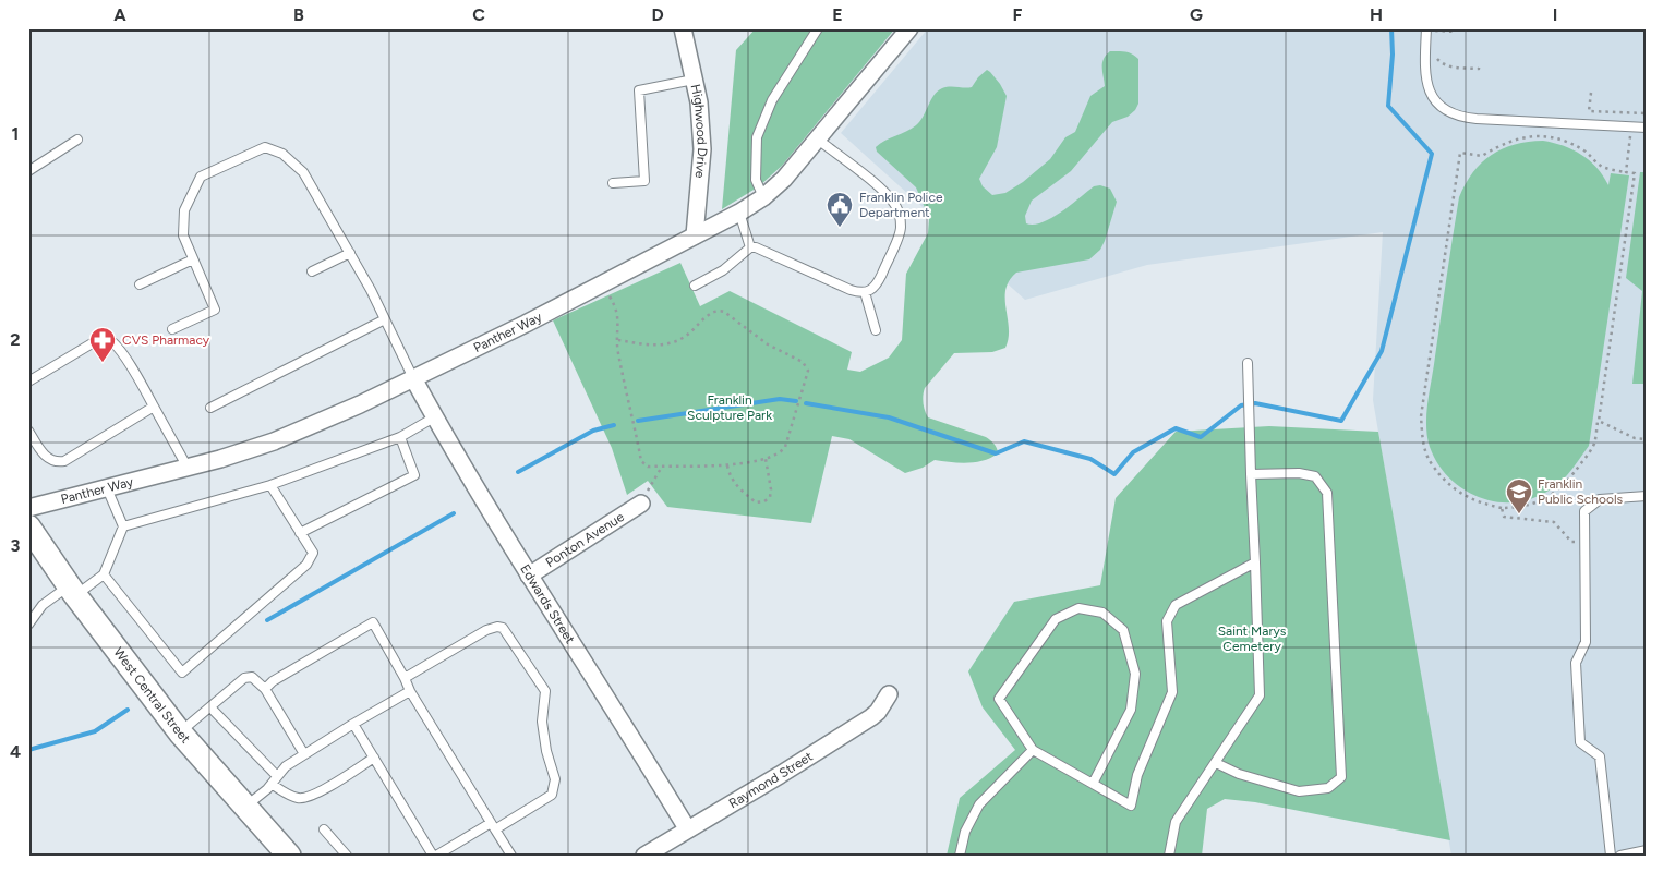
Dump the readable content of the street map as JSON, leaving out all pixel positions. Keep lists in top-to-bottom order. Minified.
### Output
{"streets":{"main road":["West Central Street"],"street":["Highwood Drive","Panther Way","Ponton Avenue","Edwards Street","Raymond Street"]},"crossings":[["Highwood Drive","Panther Way"],["Panther Way","Edwards Street"],["Ponton Avenue","Edwards Street"],["Edwards Street","Raymond Street"]],"parks":["Franklin Sculpture Park","Saint Marys Cemetery"],"places":{"public building":["Franklin Police Department"],"pharmacy":["CVS Pharmacy"],"school or university":["Franklin Public Schools"]},"grid":{"columns":["A","B","C","D","E","F","G","H","I"],"rows":["1","2","3","4"]}}
